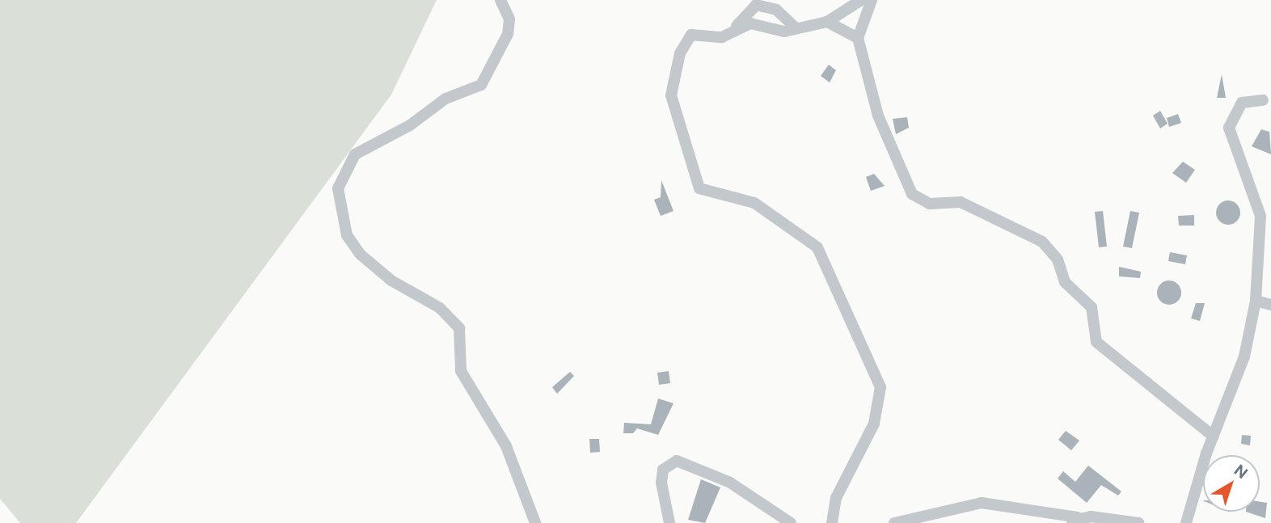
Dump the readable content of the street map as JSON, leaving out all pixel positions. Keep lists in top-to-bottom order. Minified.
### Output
{"north":"top right"}
